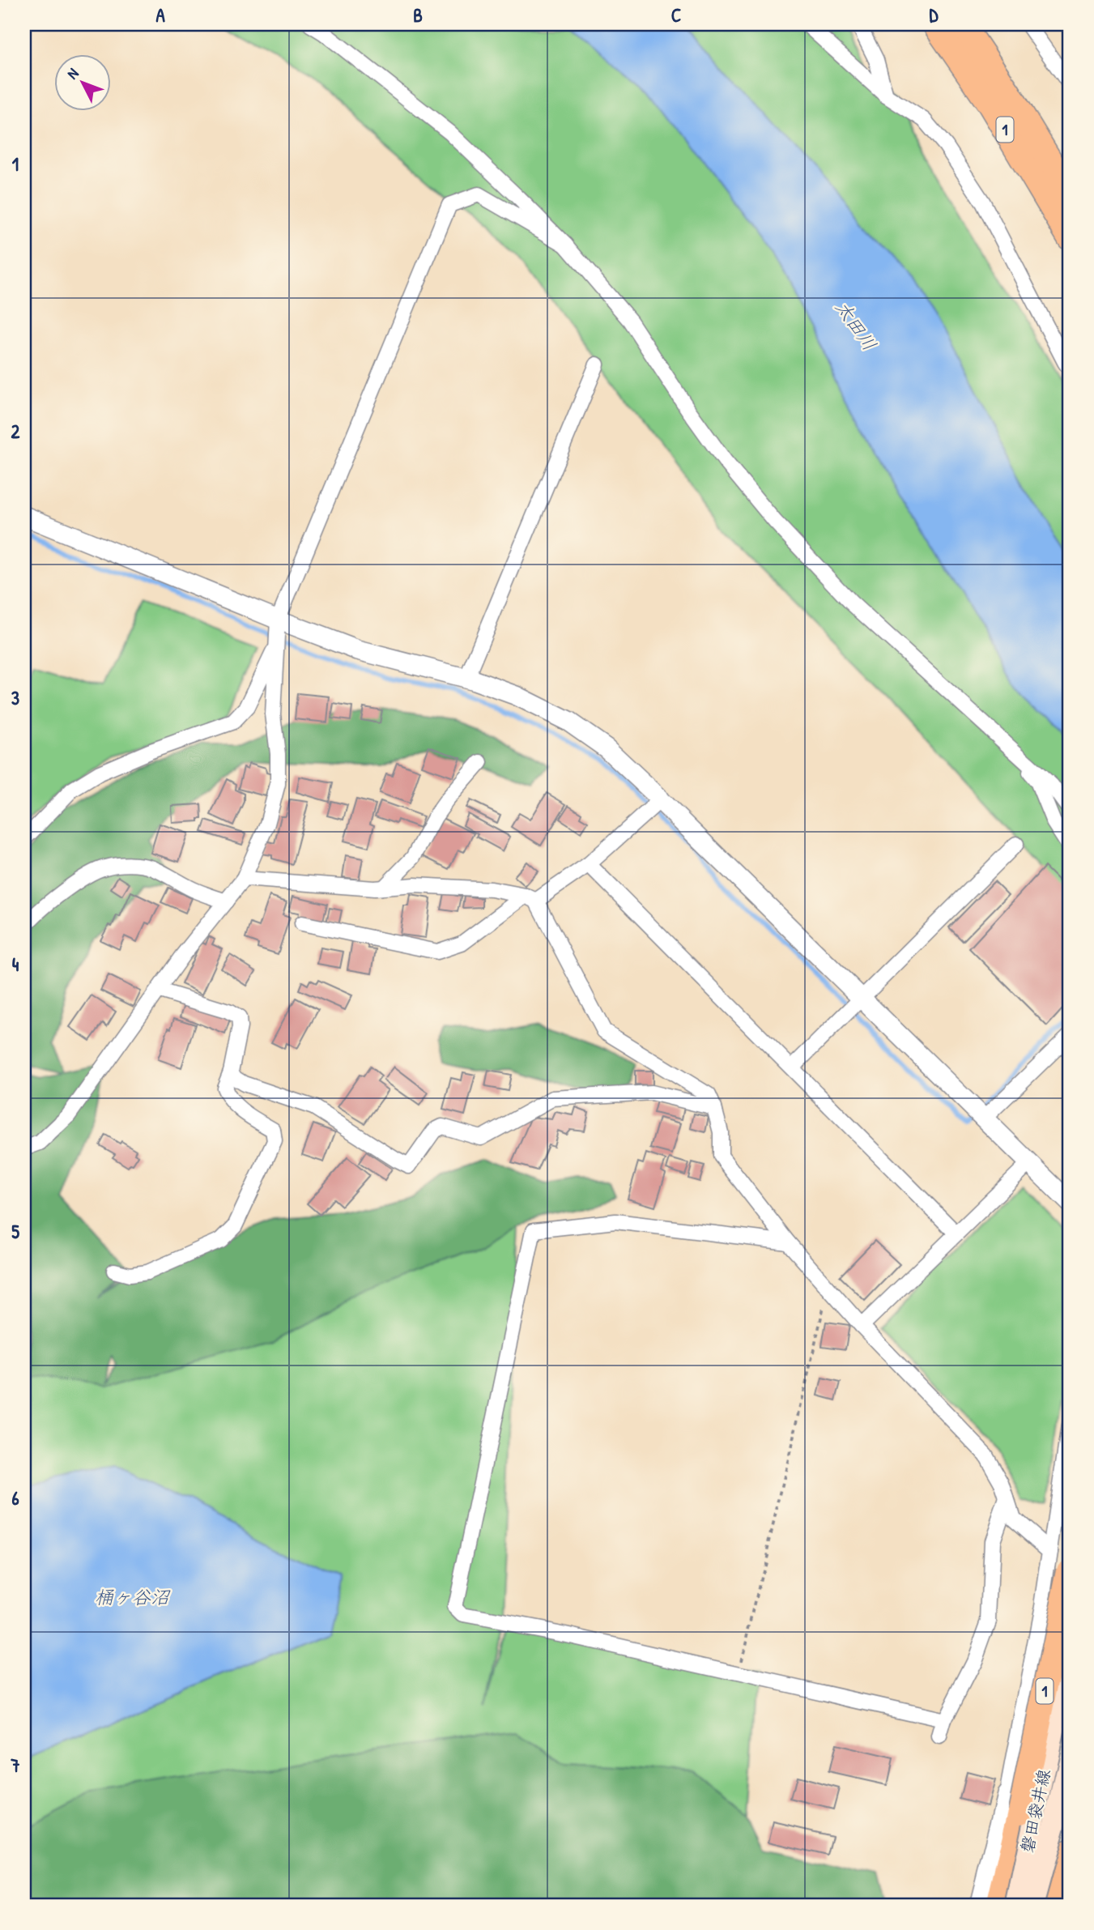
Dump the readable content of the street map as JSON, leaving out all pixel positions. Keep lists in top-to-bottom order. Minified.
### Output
{"streets":{"highway":["1"],"main road":["磐田袋井線"]},"water":["太田川","桶ヶ谷沼"],"north":"top left","grid":{"columns":["A","B","C","D"],"rows":["1","2","3","4","5","6","7"]}}
